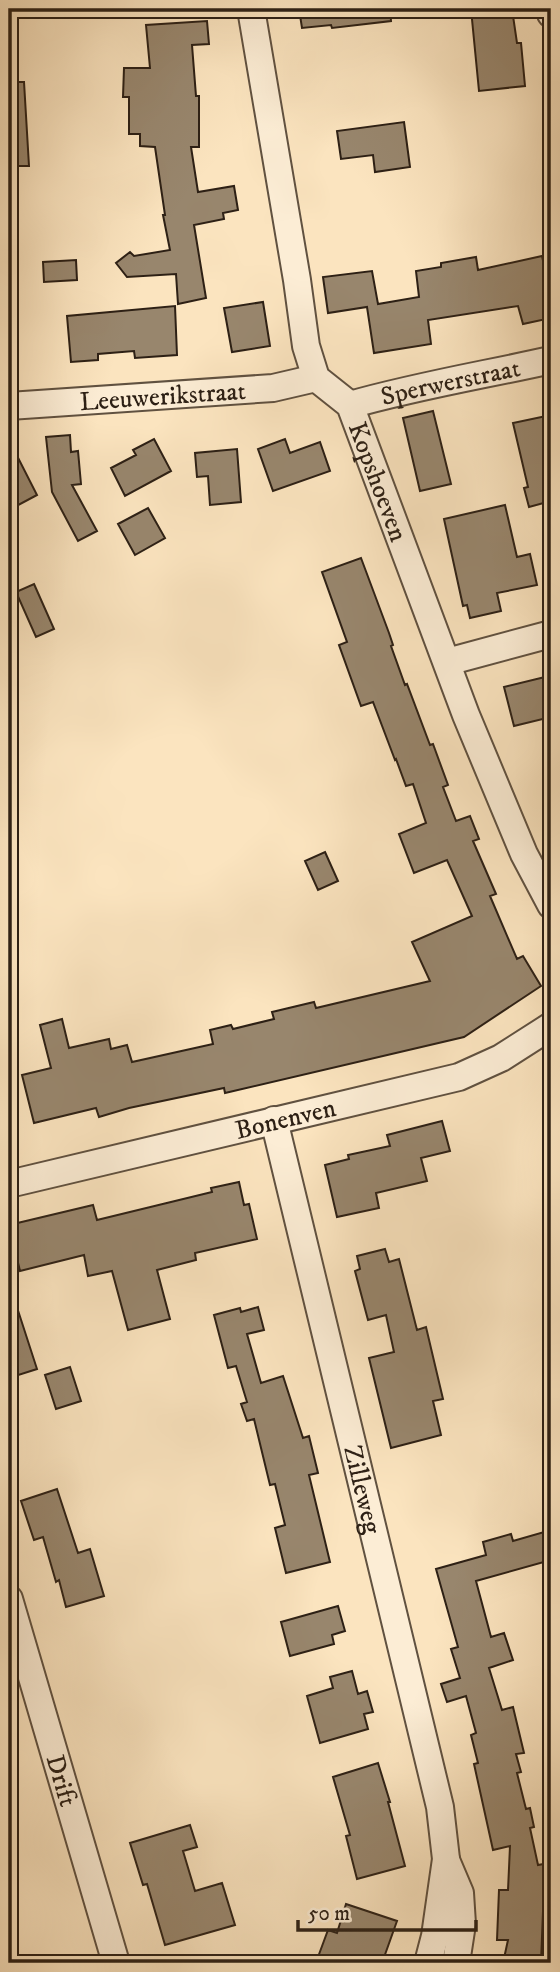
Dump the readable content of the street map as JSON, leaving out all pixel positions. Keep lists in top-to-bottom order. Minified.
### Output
{"streets":{"street":["Sperwerstraat","Leeuwerikstraat","Kopshoeven","Bonenven","Zilleweg","Drift"]},"crossings":[["Sperwerstraat","Kopshoeven"],["Leeuwerikstraat","Kopshoeven"],["Bonenven","Zilleweg"]],"scale_bar":"50 m"}
